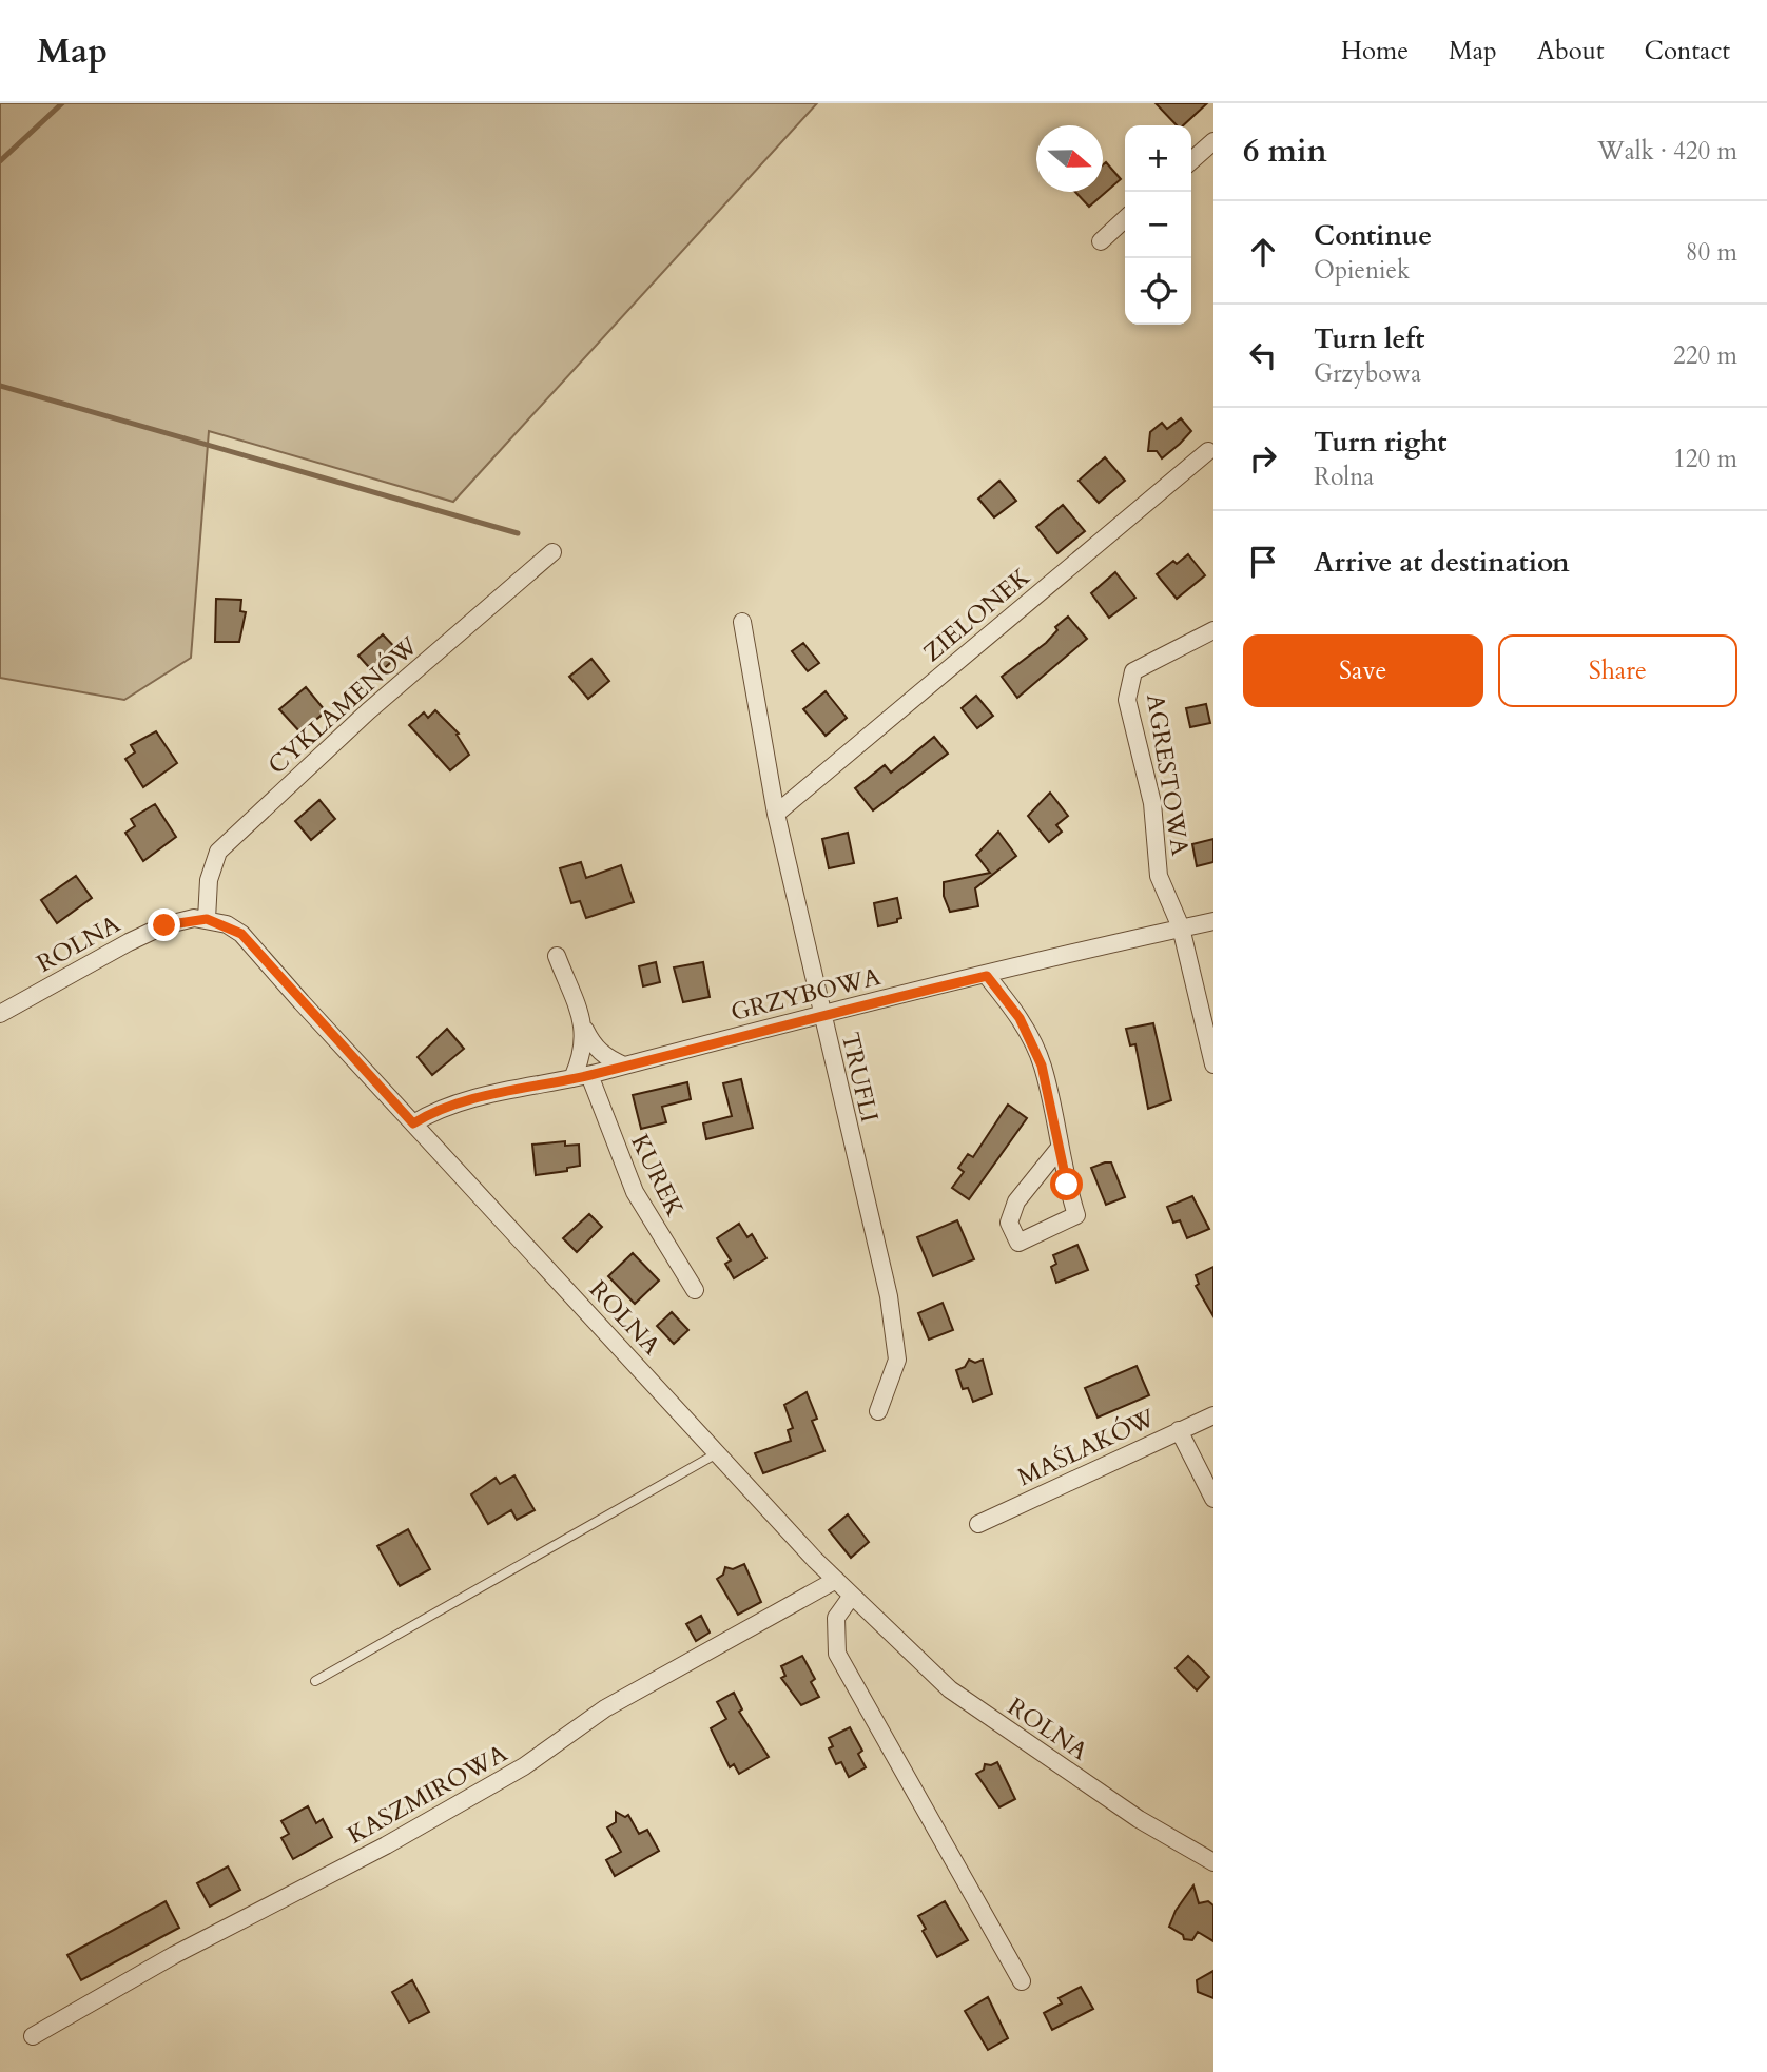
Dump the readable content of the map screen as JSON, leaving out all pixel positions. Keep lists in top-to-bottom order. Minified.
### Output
{"streets":{"street":["ZIELONEK","CYKLAMENÓW","AGRESTOWA","ROLNA","GRZYBOWA","TRUFLI","KUREK","MAŚLAKÓW","KASZMIROWA"]},"crossings":[["ZIELONEK","TRUFLI"],["CYKLAMENÓW","ROLNA"],["AGRESTOWA","GRZYBOWA"],["ROLNA","GRZYBOWA"],["ROLNA","KASZMIROWA"],["GRZYBOWA","TRUFLI"],["GRZYBOWA","KUREK"]],"north":"right","page":{"header":"Map","nav":["Home","Map","About","Contact"],"heading":["6 min","Walk · 420 m"],"map_buttons":["+","−"],"list":[["Continue","Opieniek","80 m"],["Turn left","Grzybowa","220 m"],["Turn right","Rolna","120 m"],"Arrive at destination"],"buttons":["Save","Share"]}}
